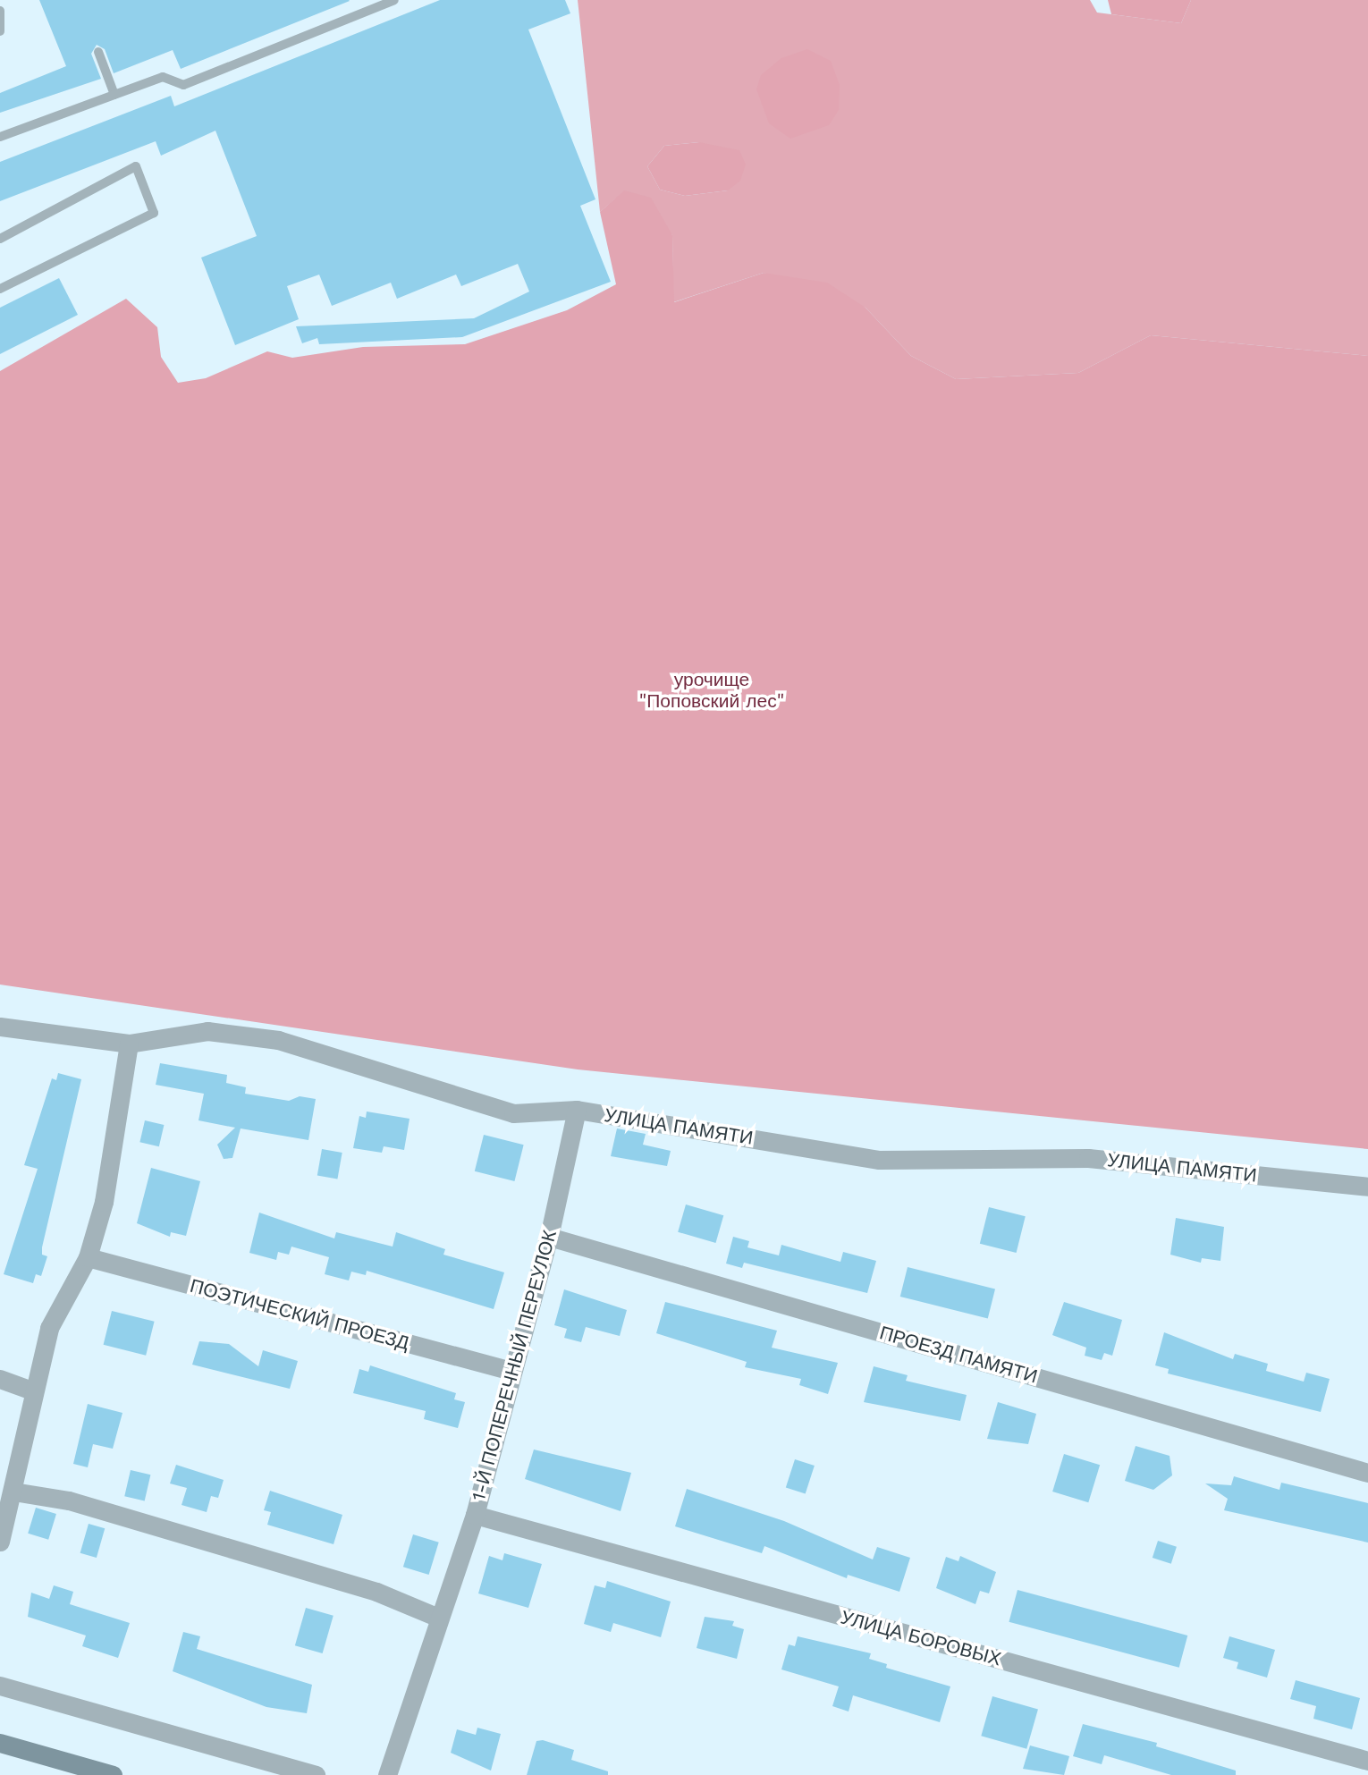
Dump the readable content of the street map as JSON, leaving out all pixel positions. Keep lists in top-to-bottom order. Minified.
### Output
{"streets":{"street":["УЛИЦА ПАМЯТИ","ПОЭТИЧЕСКИЙ ПРОЕЗД","ПРОЕЗД ПАМЯТИ","1-Й ПОПЕРЕЧНЫЙ ПЕРЕУЛОК","УЛИЦА БОРОВЫХ"]},"crossings":[["УЛИЦА ПАМЯТИ","1-Й ПОПЕРЕЧНЫЙ ПЕРЕУЛОК"],["ПОЭТИЧЕСКИЙ ПРОЕЗД","1-Й ПОПЕРЕЧНЫЙ ПЕРЕУЛОК"],["ПРОЕЗД ПАМЯТИ","1-Й ПОПЕРЕЧНЫЙ ПЕРЕУЛОК"],["1-Й ПОПЕРЕЧНЫЙ ПЕРЕУЛОК","УЛИЦА БОРОВЫХ"]],"parks":["урочище \"Поповский лес\""]}
